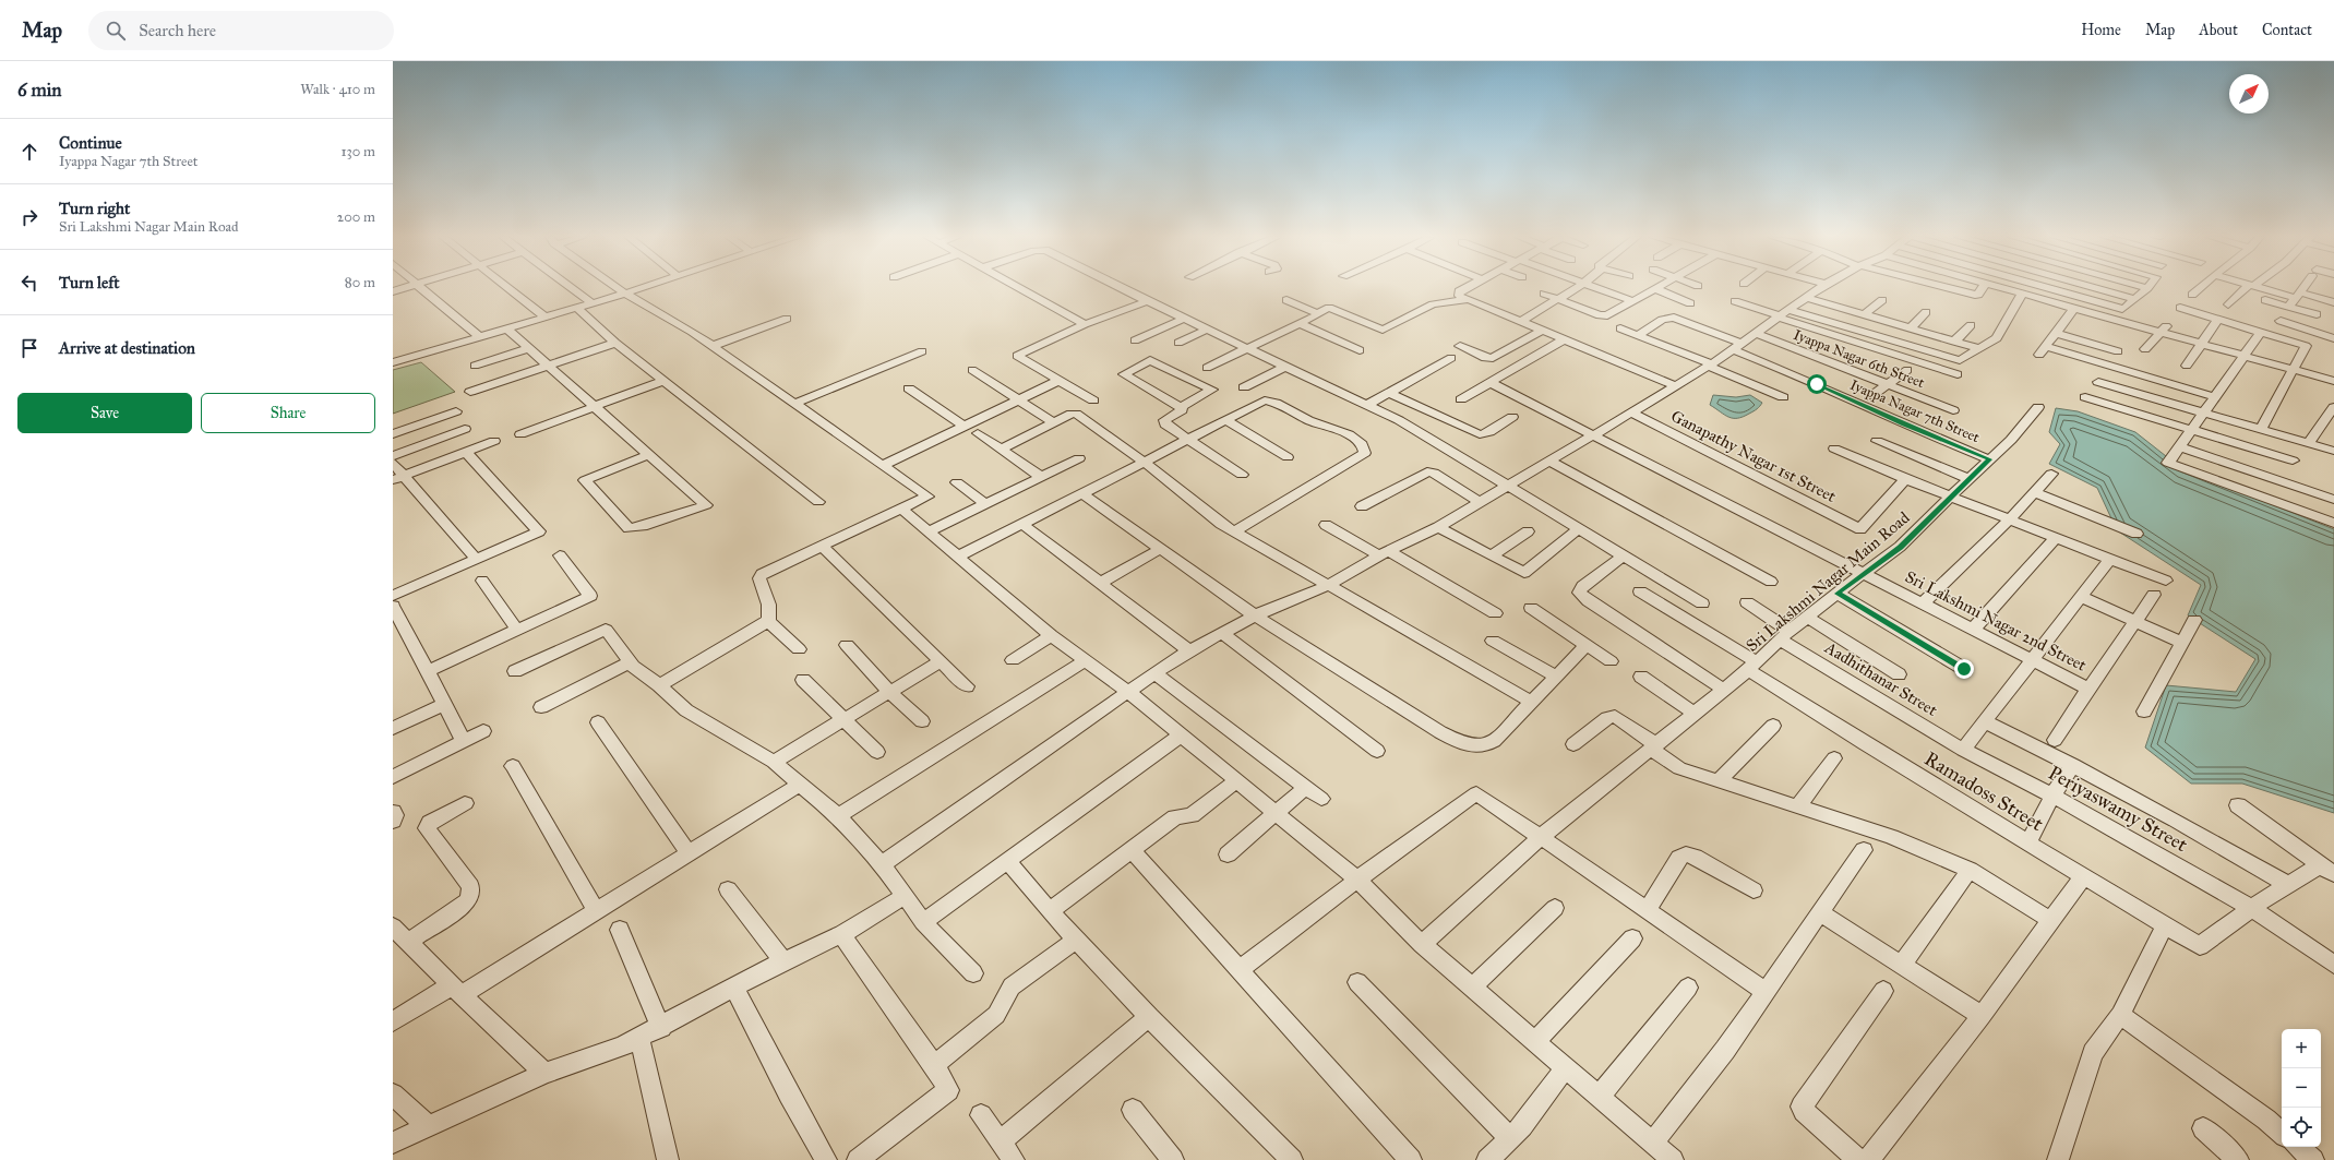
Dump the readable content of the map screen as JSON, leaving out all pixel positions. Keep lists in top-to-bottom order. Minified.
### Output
{"streets":{"street":["Iyappa Nagar 6th Street","Iyappa Nagar 7th Street","Ganapathy Nagar 1st Street","Sri Lakshmi Nagar Main Road","Sri Lakshmi Nagar 2nd Street","Aadhithanar Street","Ramadoss Street","Periyaswamy Street"]},"crossings":[["Iyappa Nagar 7th Street","Sri Lakshmi Nagar Main Road"],["Sri Lakshmi Nagar Main Road","Sri Lakshmi Nagar 2nd Street"],["Sri Lakshmi Nagar Main Road","Aadhithanar Street"],["Sri Lakshmi Nagar Main Road","Ramadoss Street"],["Aadhithanar Street","Periyaswamy Street"],["Ramadoss Street","Periyaswamy Street"]],"north":"top right","page":{"header":"Map","search":"Search here","nav":["Home","Map","About","Contact"],"heading":["6 min","Walk · 410 m"],"list":[["Continue","Iyappa Nagar 7th Street","130 m"],["Turn right","Sri Lakshmi Nagar Main Road","200 m"],["Turn left","80 m"],"Arrive at destination"],"buttons":["Save","Share"],"map_buttons":["+","−"]}}
